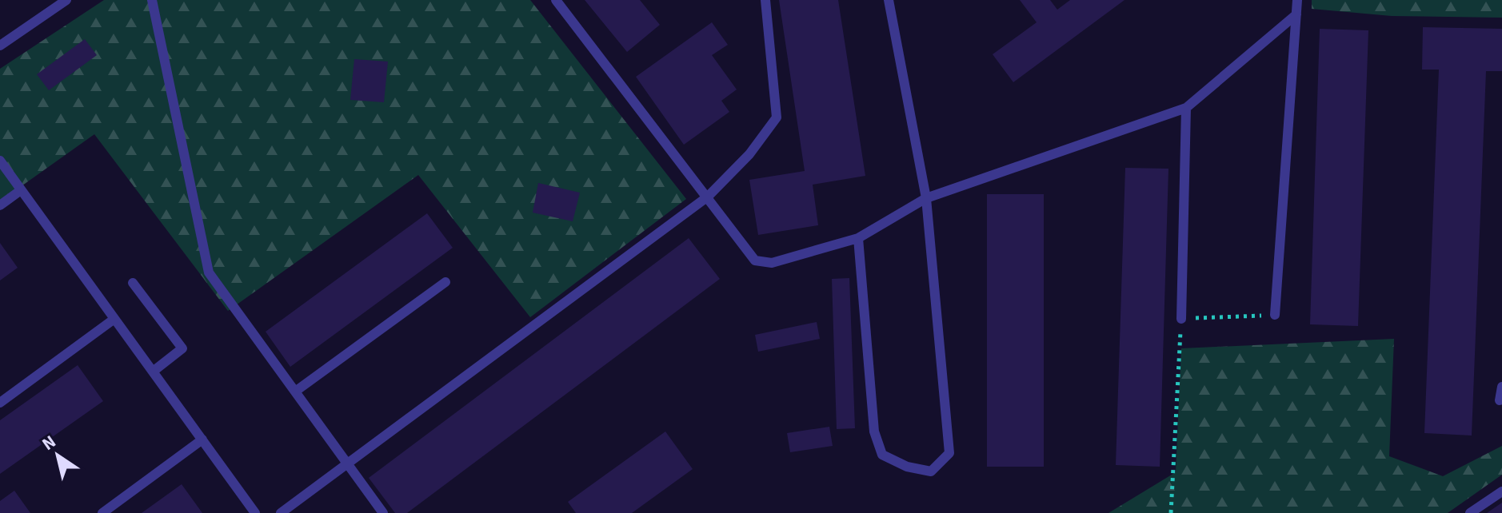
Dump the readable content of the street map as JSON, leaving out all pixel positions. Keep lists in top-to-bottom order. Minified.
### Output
{"north":"top left"}
